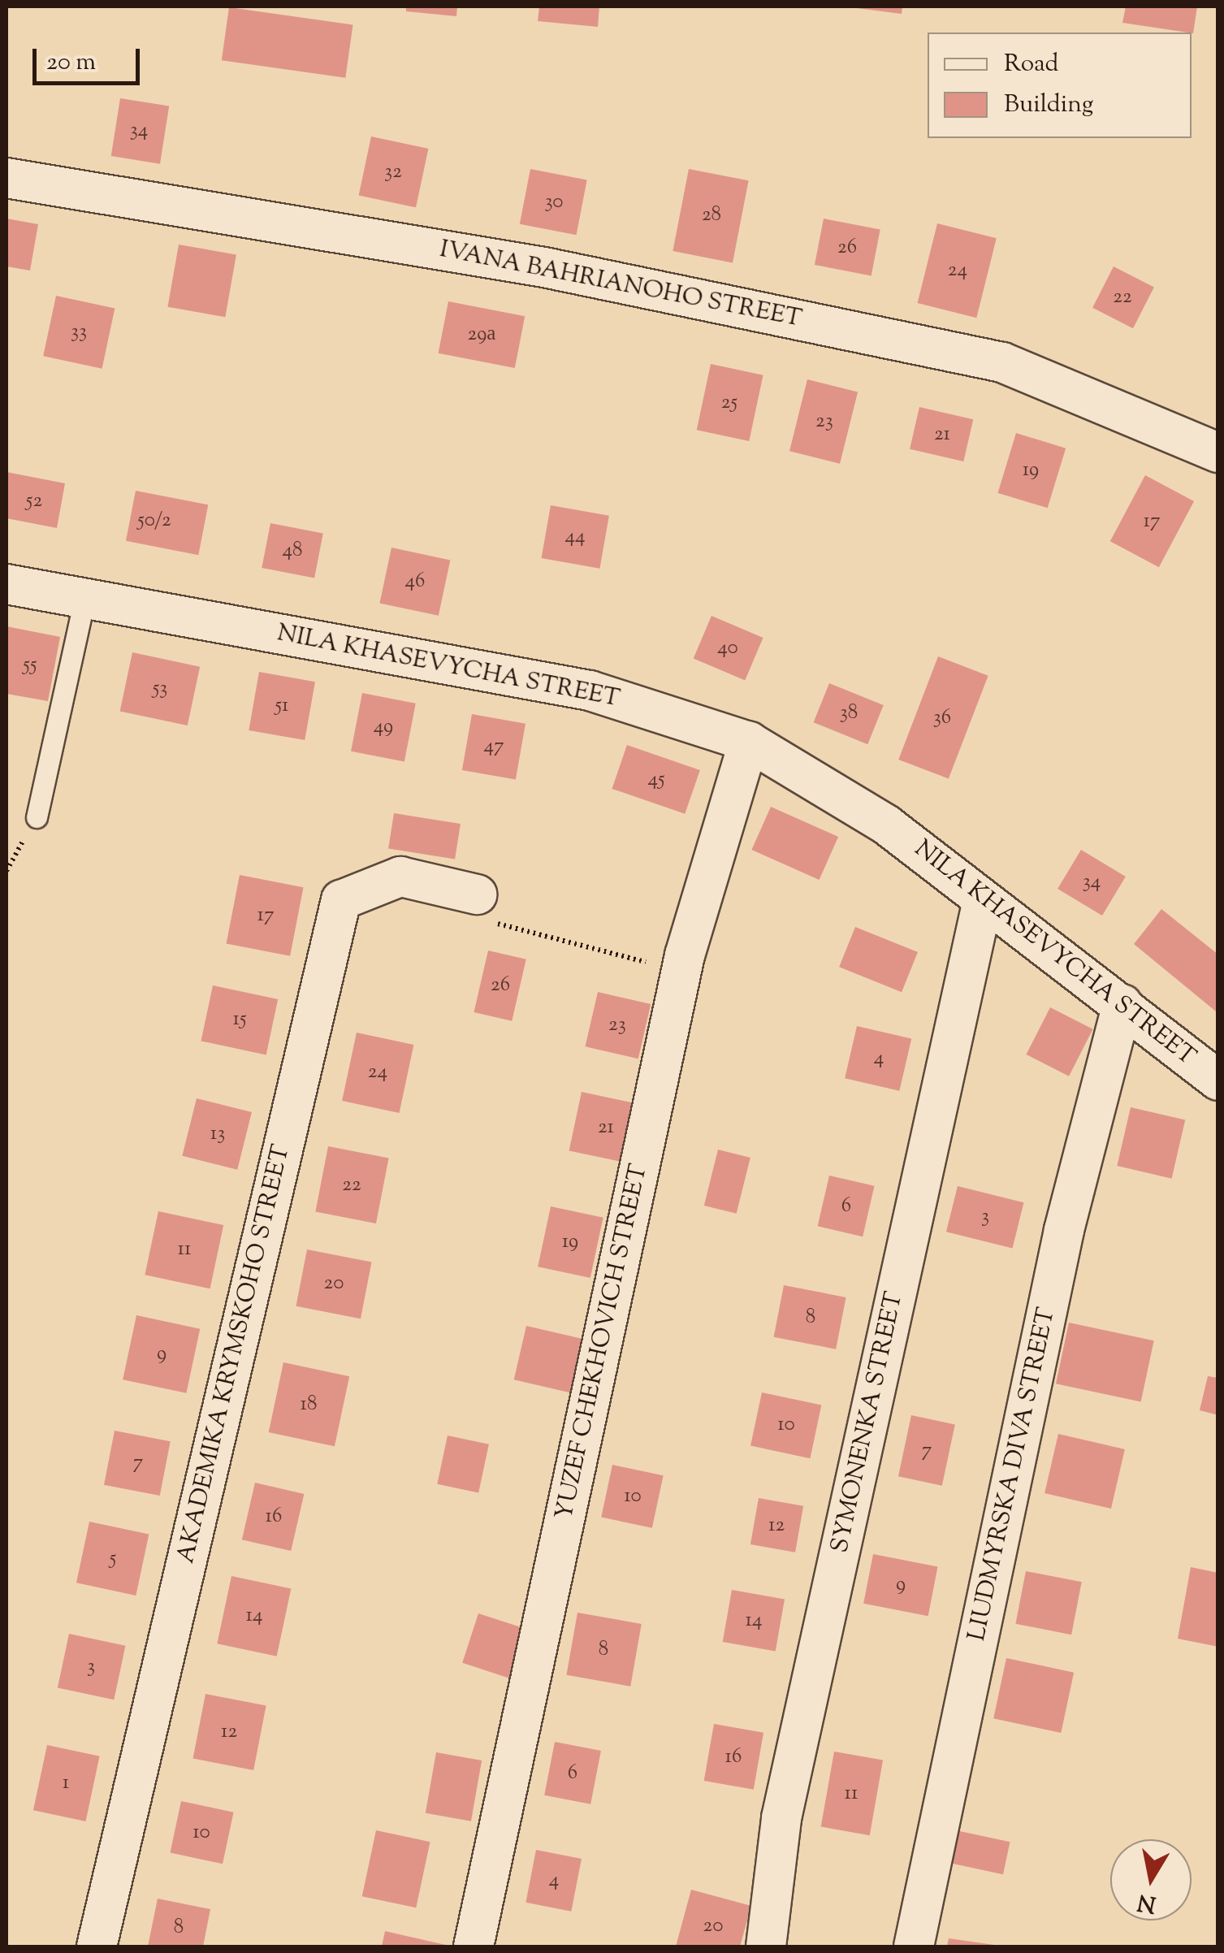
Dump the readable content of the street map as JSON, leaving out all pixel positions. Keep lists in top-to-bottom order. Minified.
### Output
{"streets":{"street":["IVANA BAHRIANOHO STREET","NILA KHASEVYCHA STREET","YUZEF CHEKHOVICH STREET","AKADEMIKA KRYMSKOHO STREET","SYMONENKA STREET","LIUDMYRSKA DIVA STREET"]},"crossings":[["NILA KHASEVYCHA STREET","YUZEF CHEKHOVICH STREET"],["NILA KHASEVYCHA STREET","SYMONENKA STREET"],["NILA KHASEVYCHA STREET","LIUDMYRSKA DIVA STREET"]],"house_numbers":["34","32","30","28","26","24","22","33","29а","25","23","21","19","52","50/2","17","44","48","46","40","55","53","51","38","36","49","47","45","34","17","26","15","23","4","24","21","13","22","6","3","19","11","20","8","9","18","10","7","7","10","16","12","5","9","14","14","8","3","12","16","6","1","11","10","4","20","8"],"legend":["Road","Building"],"scale_bar":"20 m","north":"bottom"}
